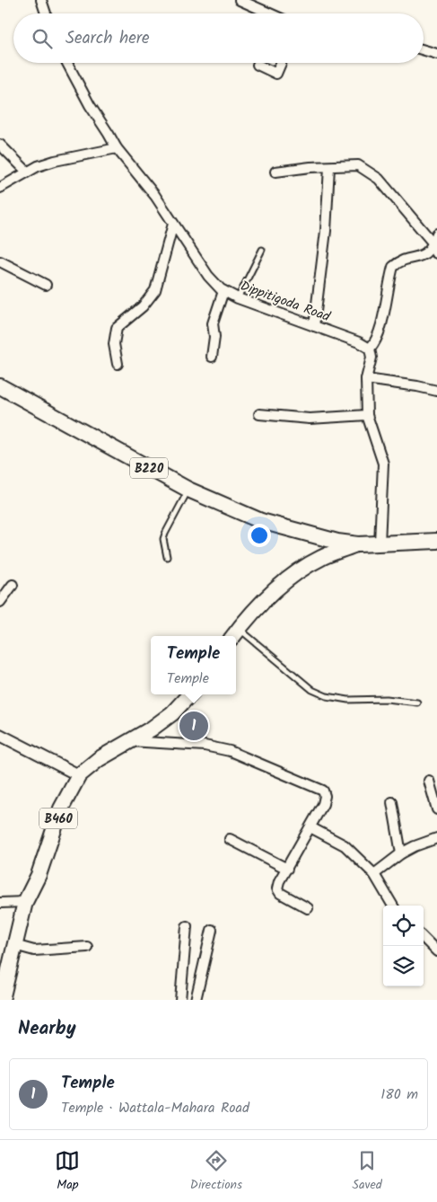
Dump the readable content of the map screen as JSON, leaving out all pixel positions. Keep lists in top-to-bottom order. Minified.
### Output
{"streets":{"main road":["B220","B460"],"street":["Dippitigoda Road"]},"page":{"search":"Search here","popup":["Temple","Temple"],"pins":"1","heading":"Nearby","list":[{"mark":"1","name":"Temple","note":"Temple · Wattala-Mahara Road","value":"180 m"}],"nav":["Map","Directions","Saved"]}}
